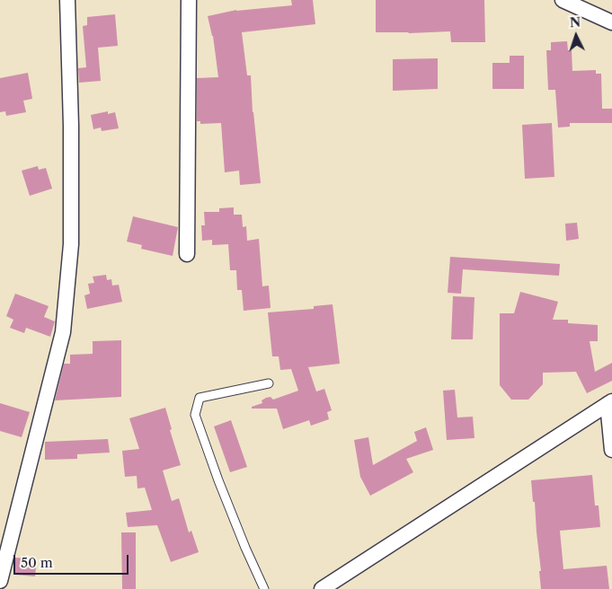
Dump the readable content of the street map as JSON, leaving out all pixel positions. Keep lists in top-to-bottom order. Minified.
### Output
{"scale_bar":"50 m","north":"top"}
